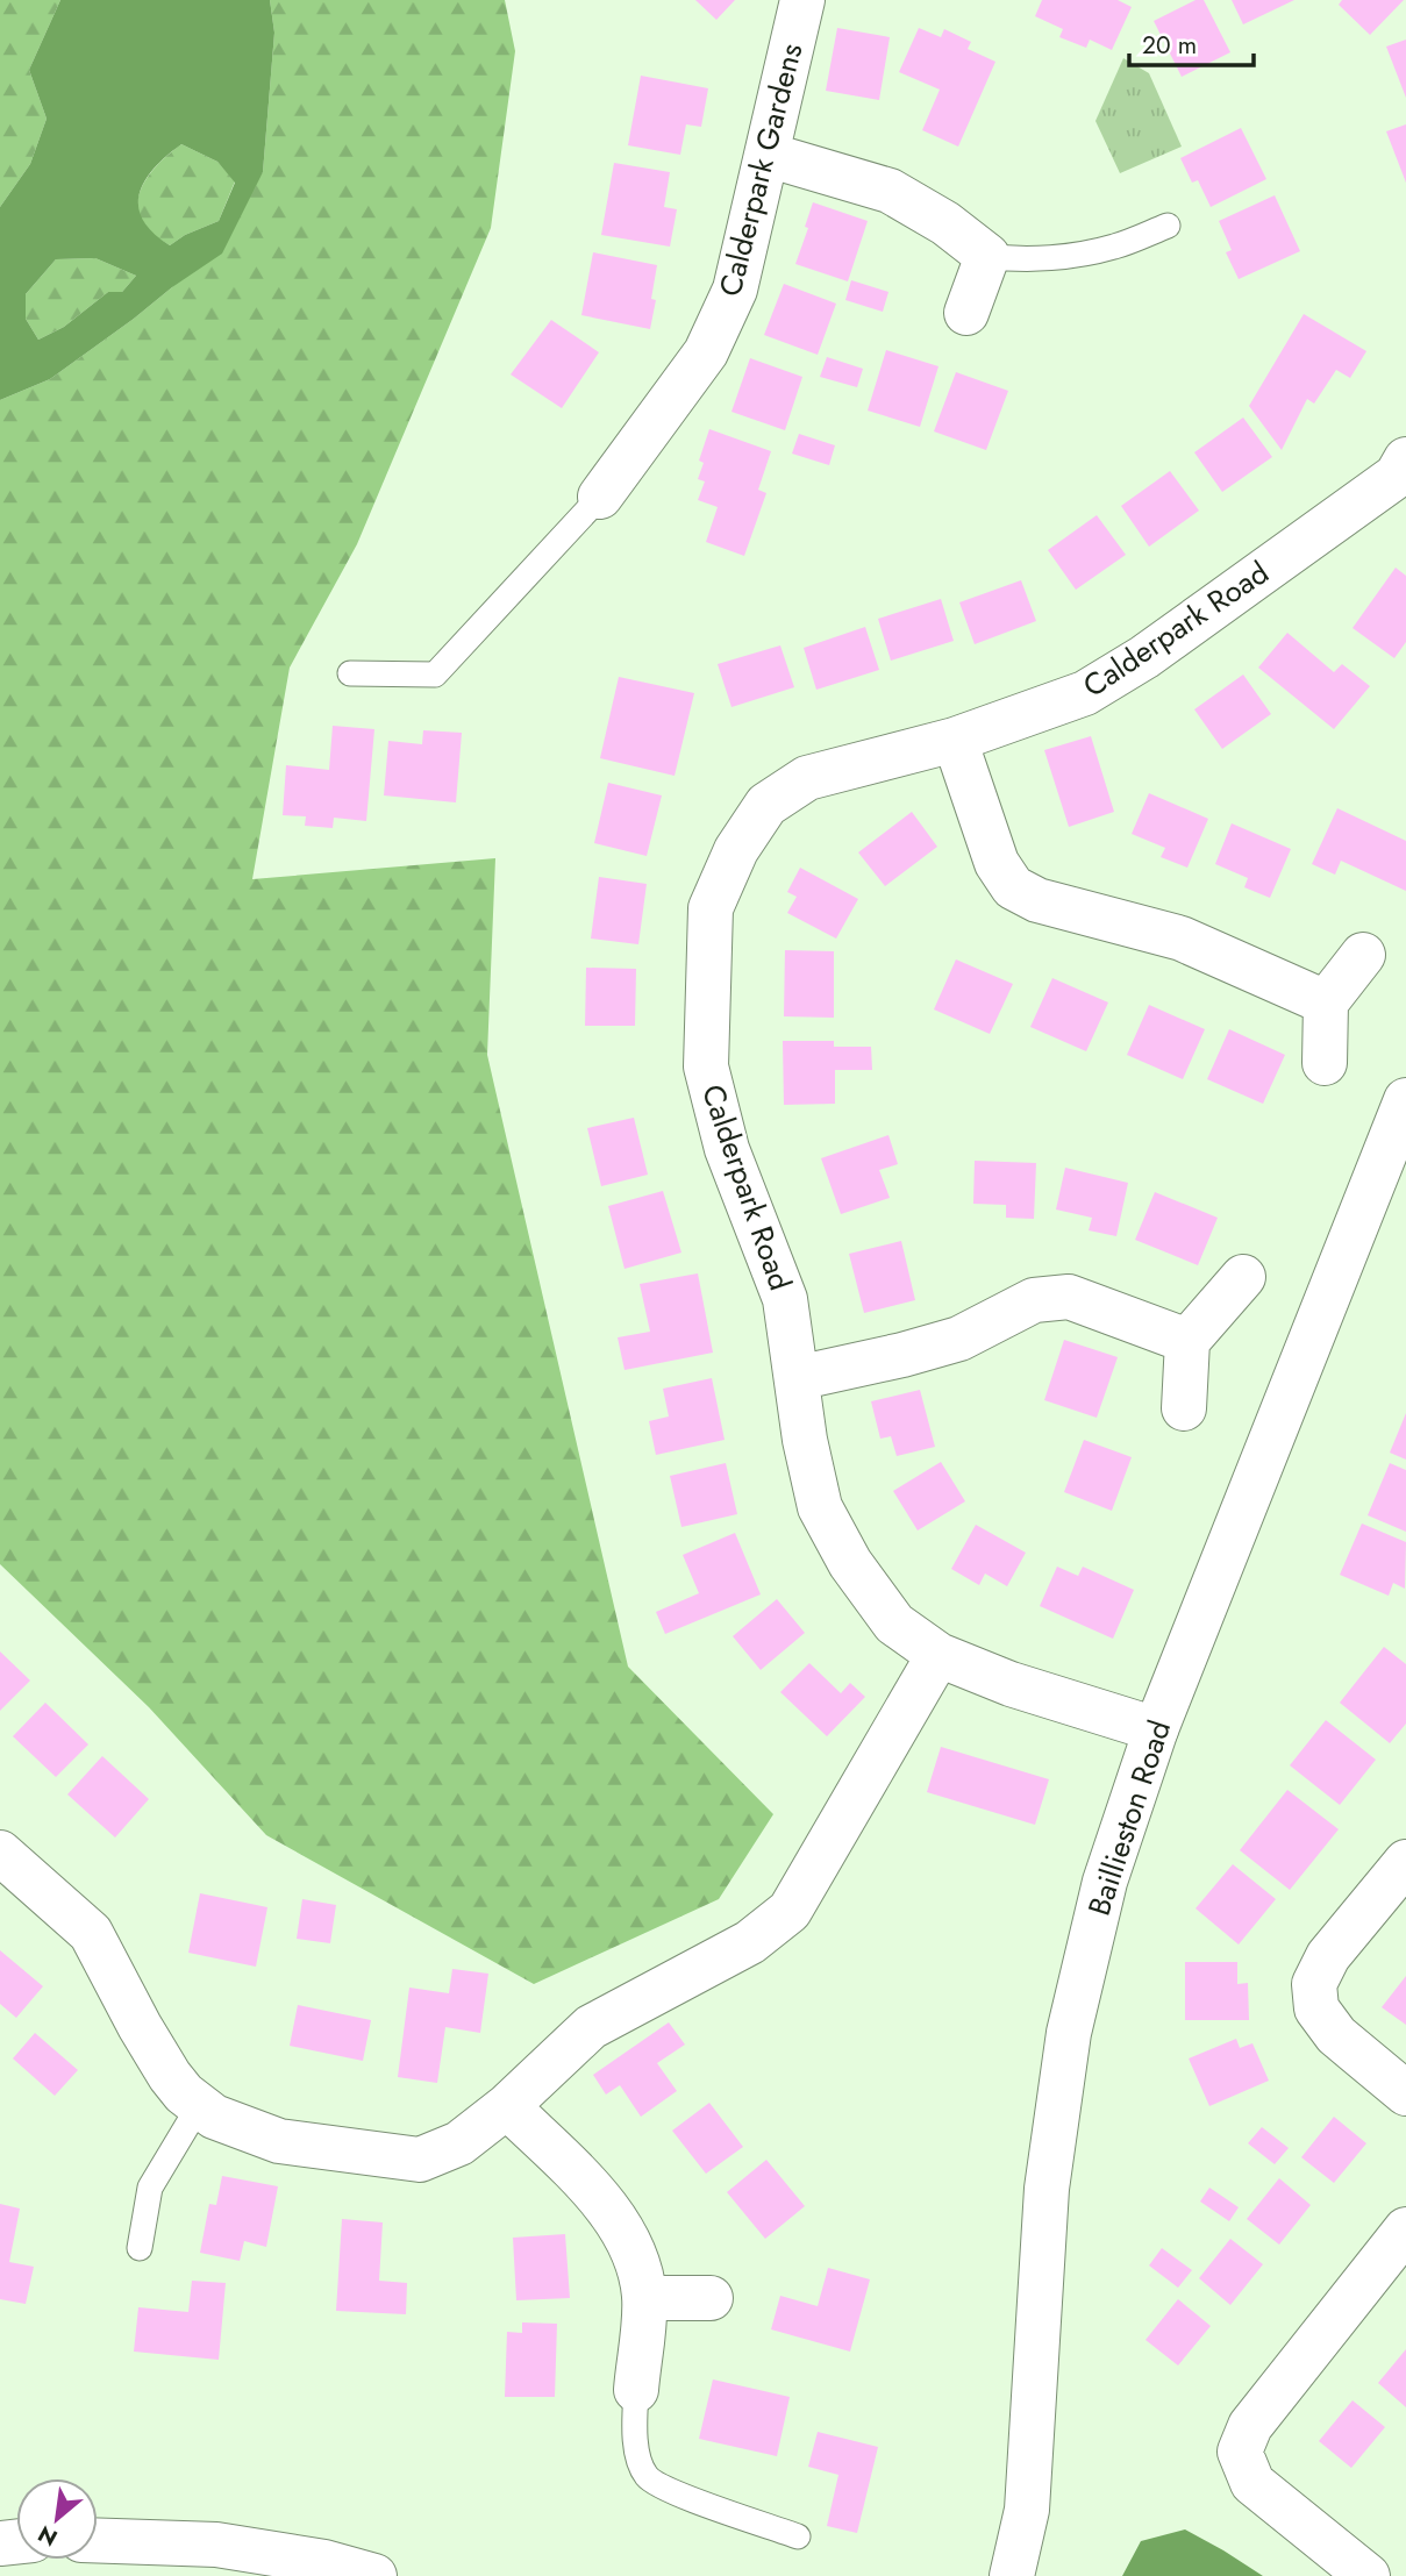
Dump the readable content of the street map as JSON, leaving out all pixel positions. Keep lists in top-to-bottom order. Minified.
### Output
{"streets":{"street":["Calderpark Gardens","Calderpark Road","Baillieston Road"]},"crossings":[["Calderpark Road","Baillieston Road"]],"scale_bar":"20 m","north":"bottom left"}
